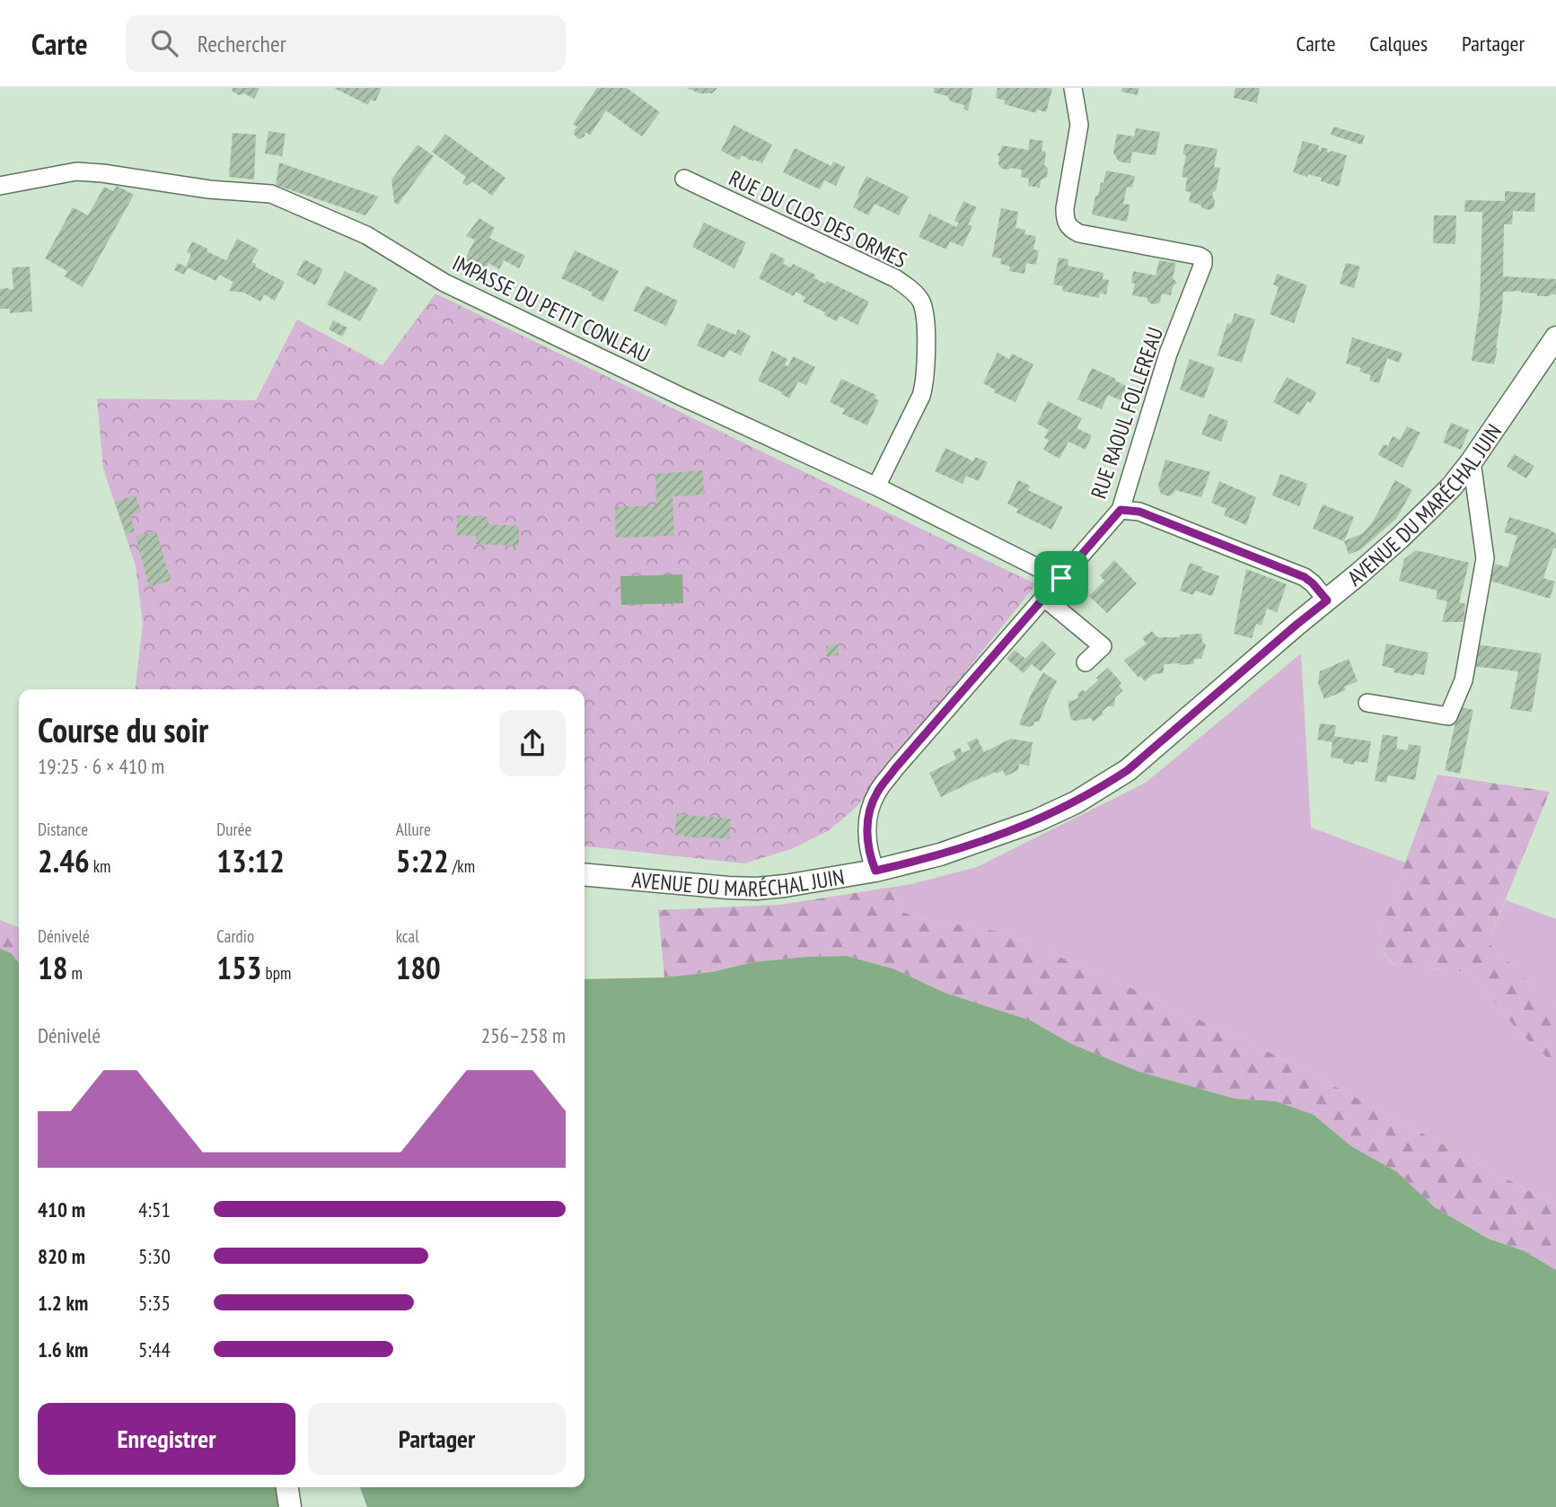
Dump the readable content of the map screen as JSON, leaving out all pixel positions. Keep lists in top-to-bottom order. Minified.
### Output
{"streets":{"street":["RUE DU CLOS DES ORMES","IMPASSE DU PETIT CONLEAU","RUE RAOUL FOLLEREAU","AVENUE DU MARÉCHAL JUIN"]},"crossings":[["RUE DU CLOS DES ORMES","IMPASSE DU PETIT CONLEAU"],["IMPASSE DU PETIT CONLEAU","RUE RAOUL FOLLEREAU"],["RUE RAOUL FOLLEREAU","AVENUE DU MARÉCHAL JUIN"]],"page":{"header":"Carte","search":"Rechercher","nav":["Carte","Calques","Partager"],"heading":["Course du soir","19:25 · 6 × 410 m"],"stats":[["Distance","2.46 km"],["Durée","13:12"],["Allure","5:22 /km"],["Dénivelé","18 m"],["Cardio","153 bpm"],["kcal","180"]],"chart":["Dénivelé","256–258 m"],"list":[{"name":"410 m","note":"4:51"},{"name":"820 m","note":"5:30"},{"name":"1.2 km","note":"5:35"},{"name":"1.6 km","note":"5:44"}],"buttons":["Enregistrer","Partager"]}}
